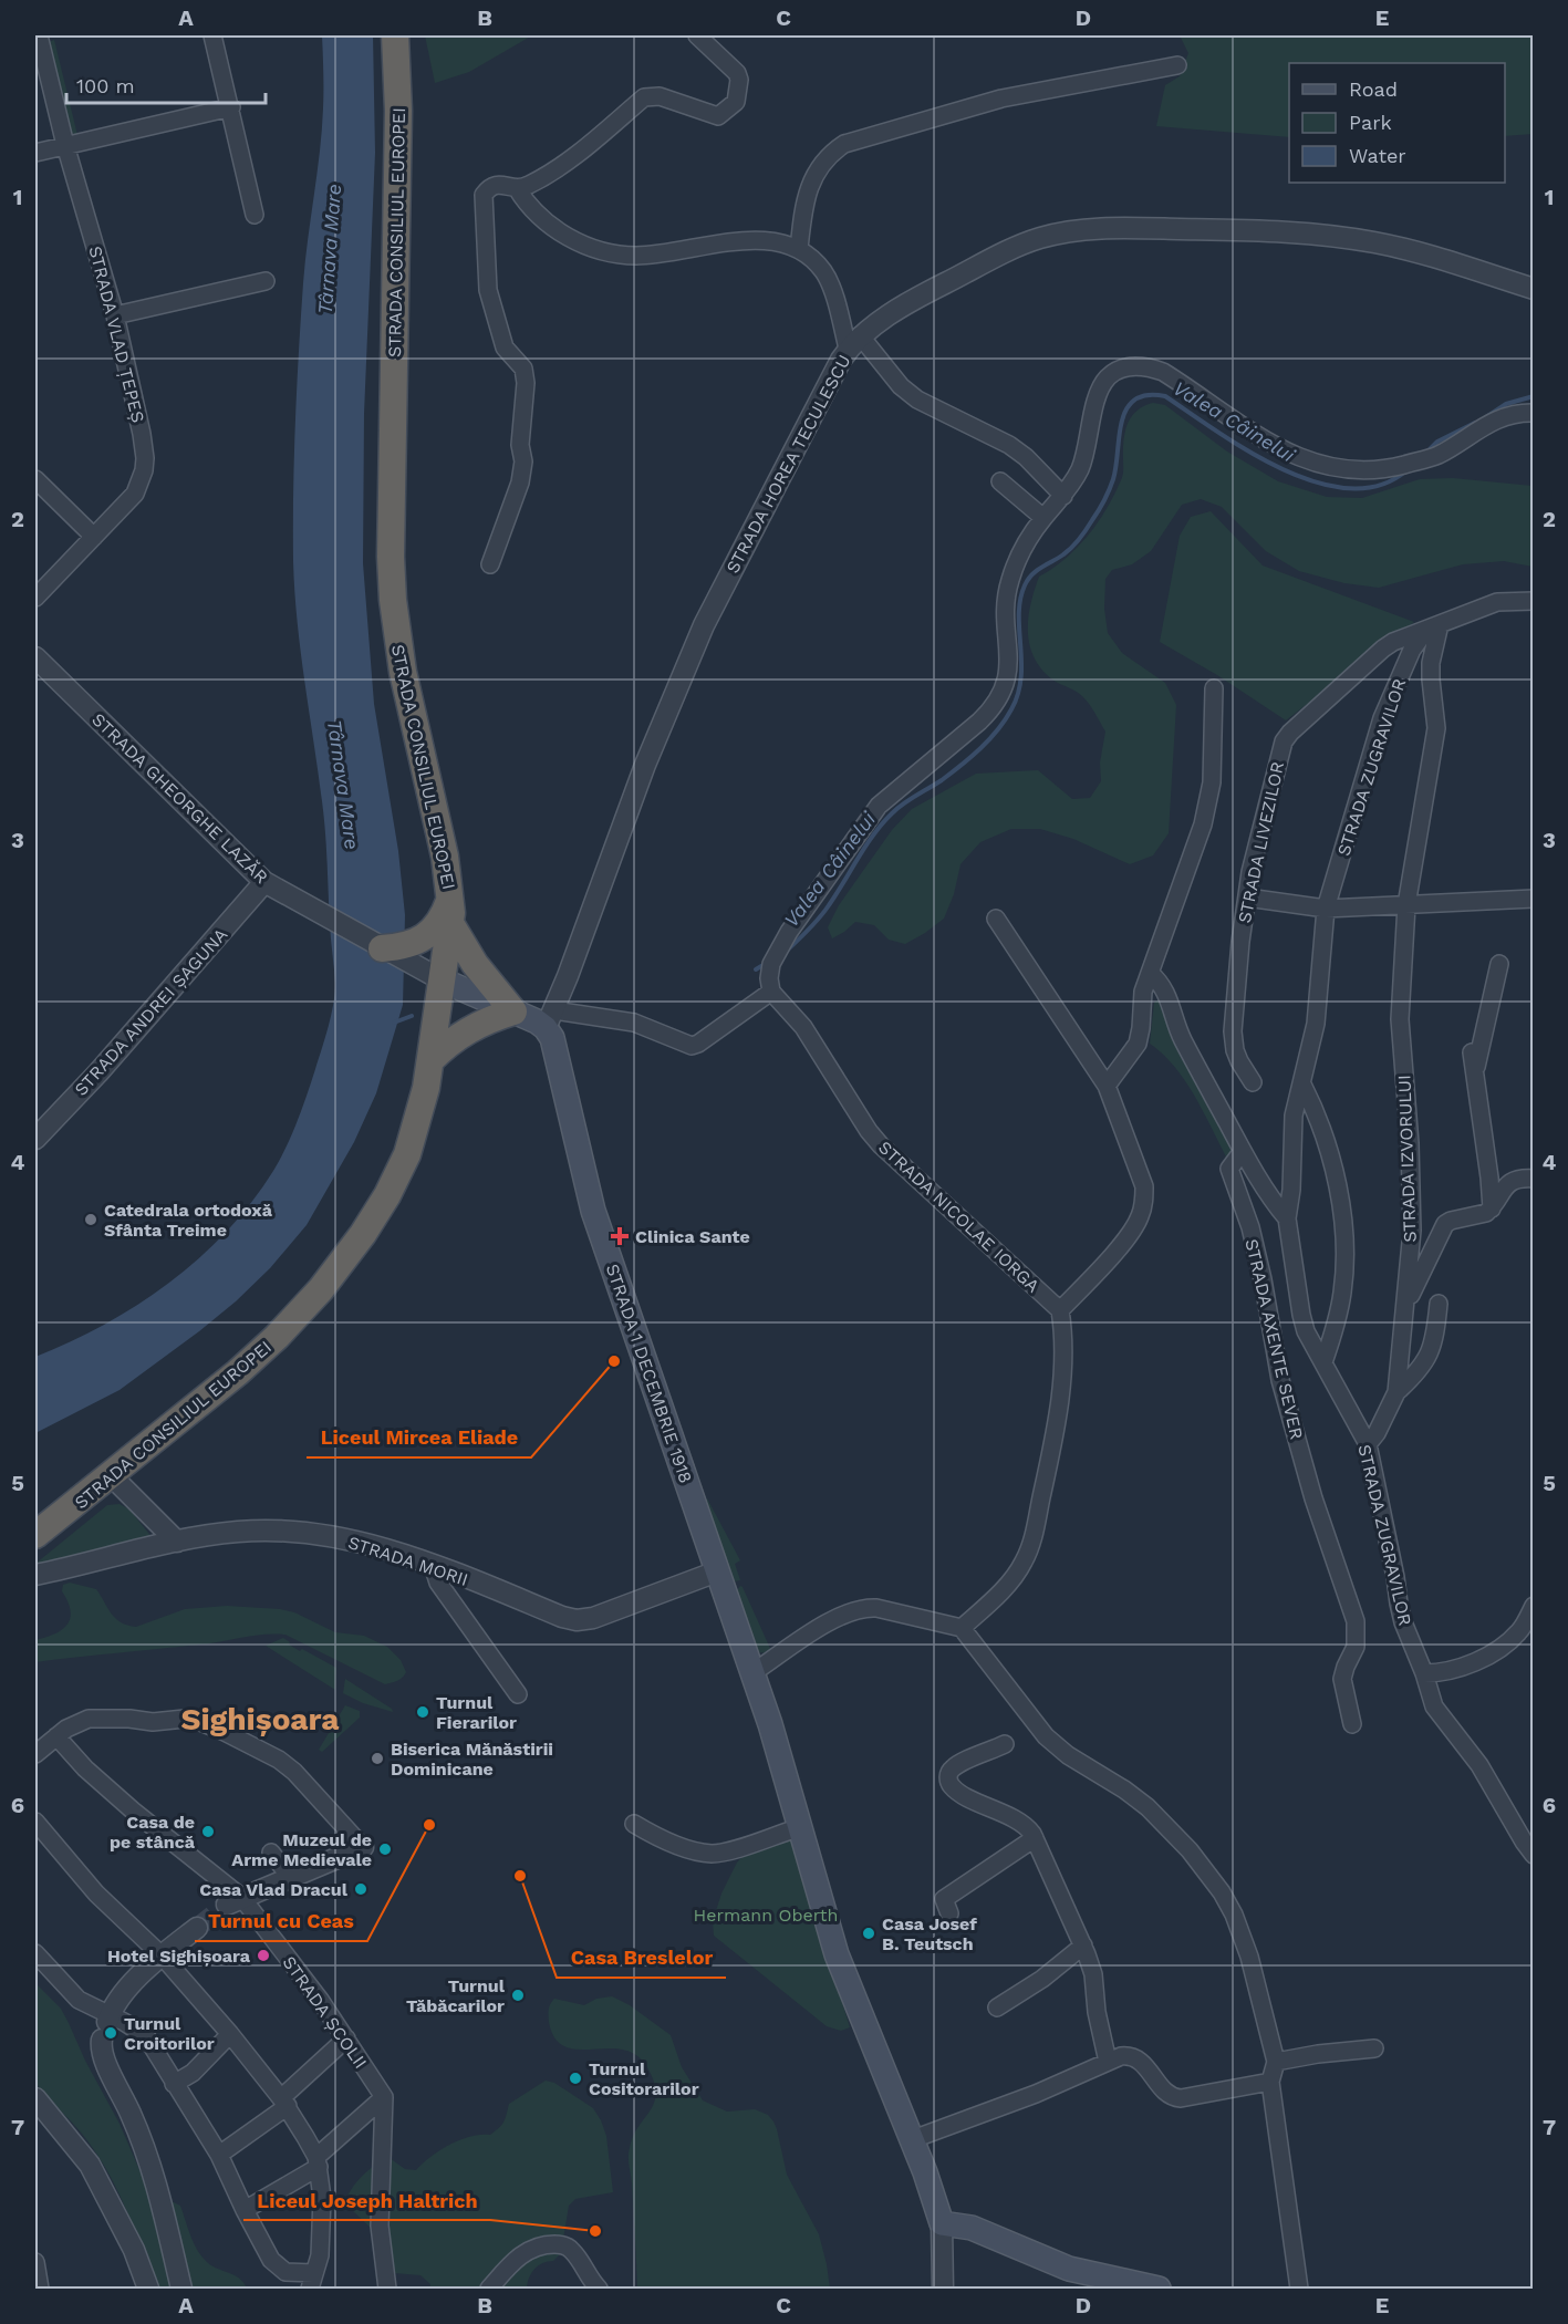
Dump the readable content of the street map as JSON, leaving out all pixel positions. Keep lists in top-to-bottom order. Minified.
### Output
{"streets":{"highway":["STRADA CONSILIUL EUROPEI"],"main road":["STRADA 1 DECEMBRIE 1918"],"street":["STRADA VLAD ȚEPEȘ","STRADA HOREA TECULESCU","STRADA ZUGRAVILOR","STRADA GHEORGHE LAZĂR","STRADA LIVEZILOR","STRADA ANDREI ȘAGUNA","STRADA IZVORULUI","STRADA NICOLAE IORGA","STRADA AXENTE SEVER","STRADA MORII","STRADA ȘCOLII"]},"crossings":[["STRADA CONSILIUL EUROPEI","STRADA GHEORGHE LAZĂR"],["STRADA HOREA TECULESCU","STRADA 1 DECEMBRIE 1918"],["STRADA ZUGRAVILOR","STRADA LIVEZILOR"],["STRADA ZUGRAVILOR","STRADA IZVORULUI"],["STRADA ZUGRAVILOR","STRADA AXENTE SEVER"],["STRADA GHEORGHE LAZĂR","STRADA ANDREI ȘAGUNA"],["STRADA LIVEZILOR","STRADA IZVORULUI"],["STRADA 1 DECEMBRIE 1918","STRADA MORII"]],"districts":["Sighișoara"],"water":["Târnava Mare","Valea Câinelui"],"parks":["Hermann Oberth"],"places":{"other":["Catedrala ortodoxă Sfânta Treime","Liceul Mircea Eliade","Turnul Fierarilor","Biserica Mănăstirii Dominicane","Turnul cu Ceas","Casa de pe stâncă","Muzeul de Arme Medievale","Casa Breslelor","Casa Vlad Dracul","Casa Josef B. Teutsch","Hotel Sighișoara","Turnul Tăbăcarilor","Turnul Croitorilor","Turnul Cositorarilor","Liceul Joseph Haltrich"],"health":["Clinica Sante"]},"legend":["Road","Park","Water"],"scale_bar":"100 m","grid":{"columns":["A","B","C","D","E"],"rows":["1","2","3","4","5","6","7"]}}
